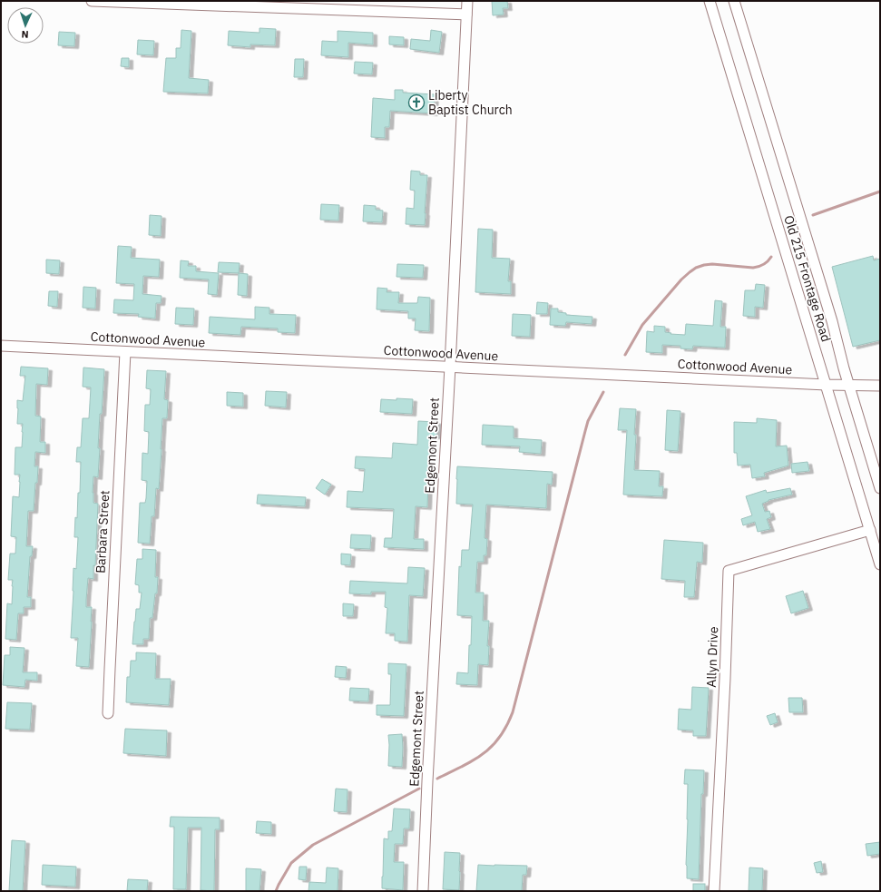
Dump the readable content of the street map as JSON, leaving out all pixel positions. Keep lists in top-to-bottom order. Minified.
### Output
{"streets":{"street":["Old 215 Frontage Road","Cottonwood Avenue","Edgemont Street","Barbara Street","Allyn Drive"]},"crossings":[["Old 215 Frontage Road","Cottonwood Avenue"],["Old 215 Frontage Road","Allyn Drive"],["Cottonwood Avenue","Edgemont Street"],["Cottonwood Avenue","Barbara Street"]],"places":{"church":["Liberty Baptist Church"]},"north":"bottom"}
